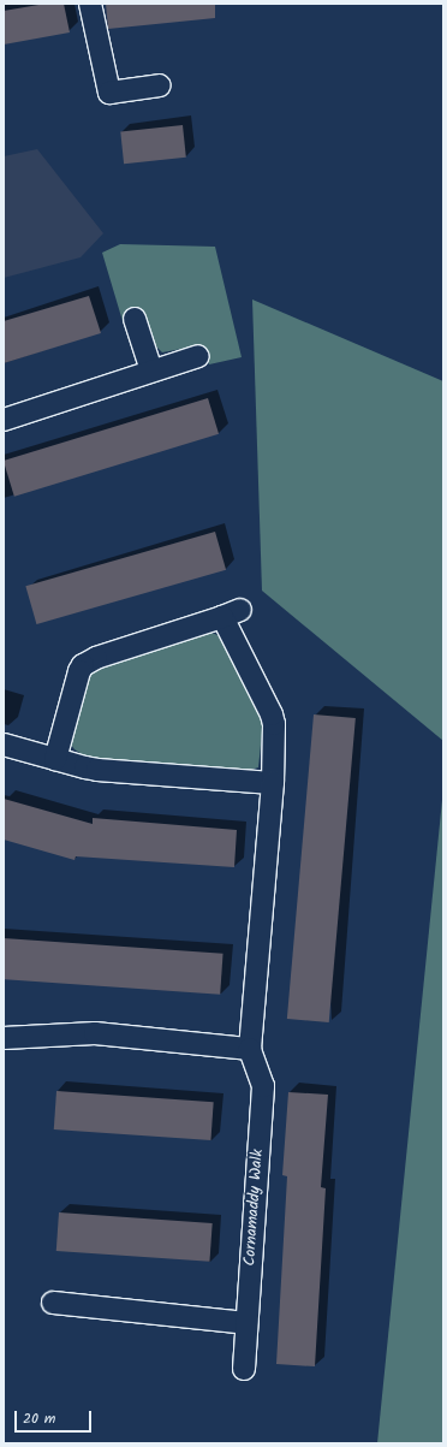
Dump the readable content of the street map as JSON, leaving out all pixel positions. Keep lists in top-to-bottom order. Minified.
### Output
{"streets":{"street":["Cornamaddy Walk"]},"scale_bar":"20 m"}
